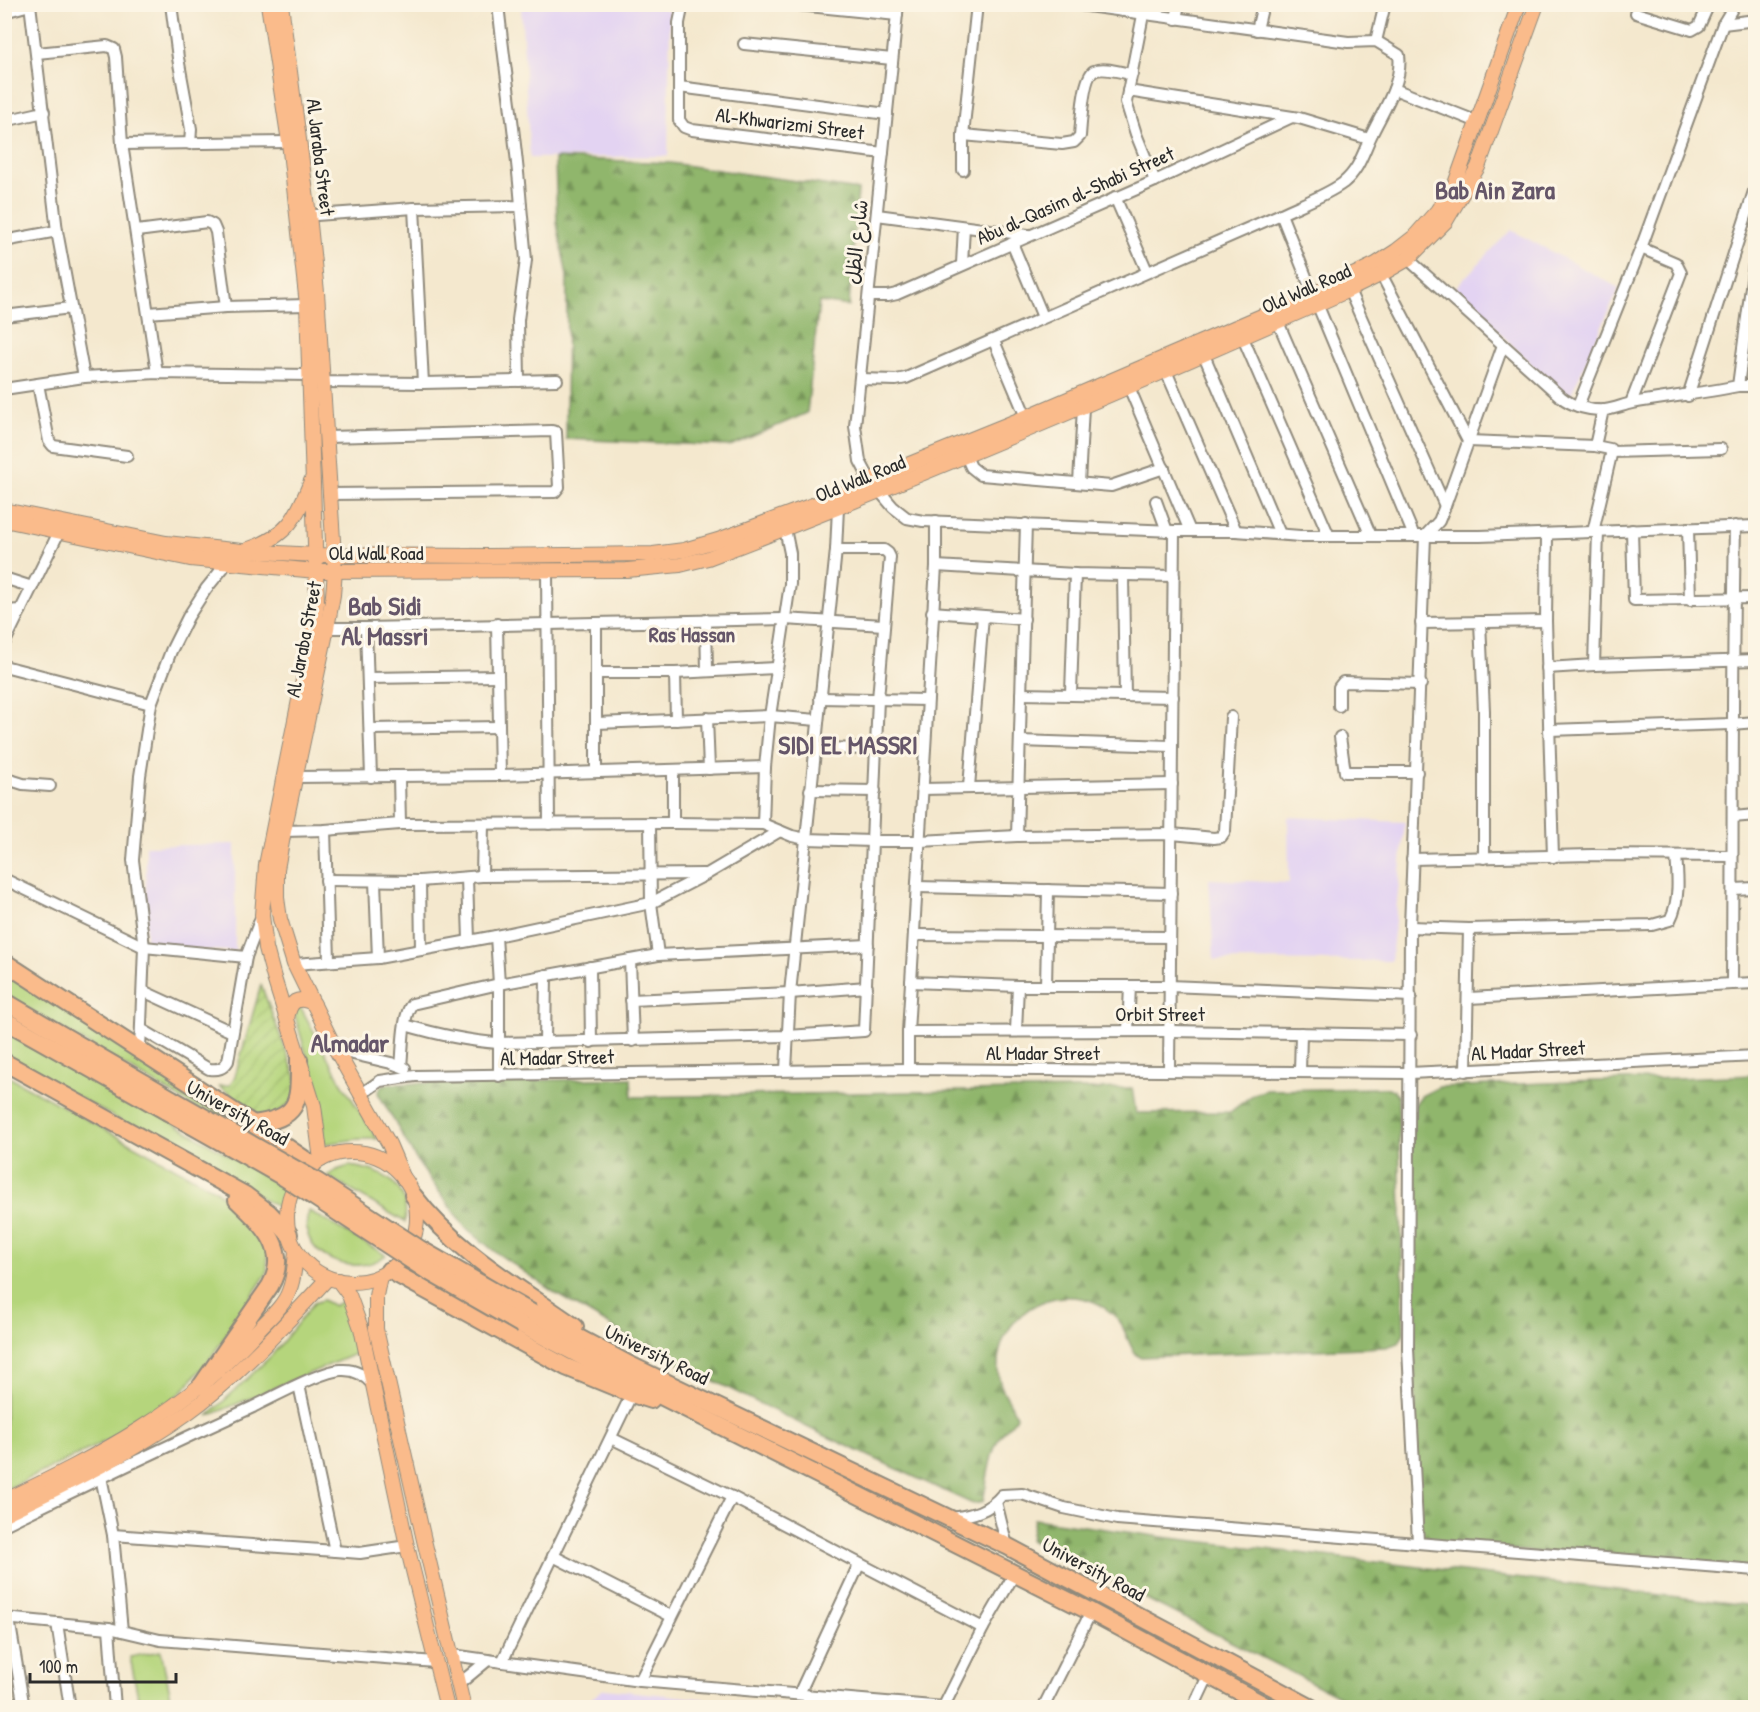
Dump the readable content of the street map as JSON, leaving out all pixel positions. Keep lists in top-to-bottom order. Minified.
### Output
{"streets":{"highway":["University Road"],"main road":["Al Jaraba Street","Old Wall Road"],"street":["Al-Khwarizmi Street","Abu al-Qasim al-Shabi Street","شارع الظل","Orbit Street","Al Madar Street"]},"crossings":[["Al-Khwarizmi Street","شارع الظل"],["Al Jaraba Street","Old Wall Road"],["Al Jaraba Street","Al Madar Street"],["Abu al-Qasim al-Shabi Street","شارع الظل"],["شارع الظل","Old Wall Road"]],"districts":["Bab Ain Zara","Bab Sidi Al Massri","Ras Hassan","SIDI EL MASSRI","Almadar"],"scale_bar":"100 m"}
